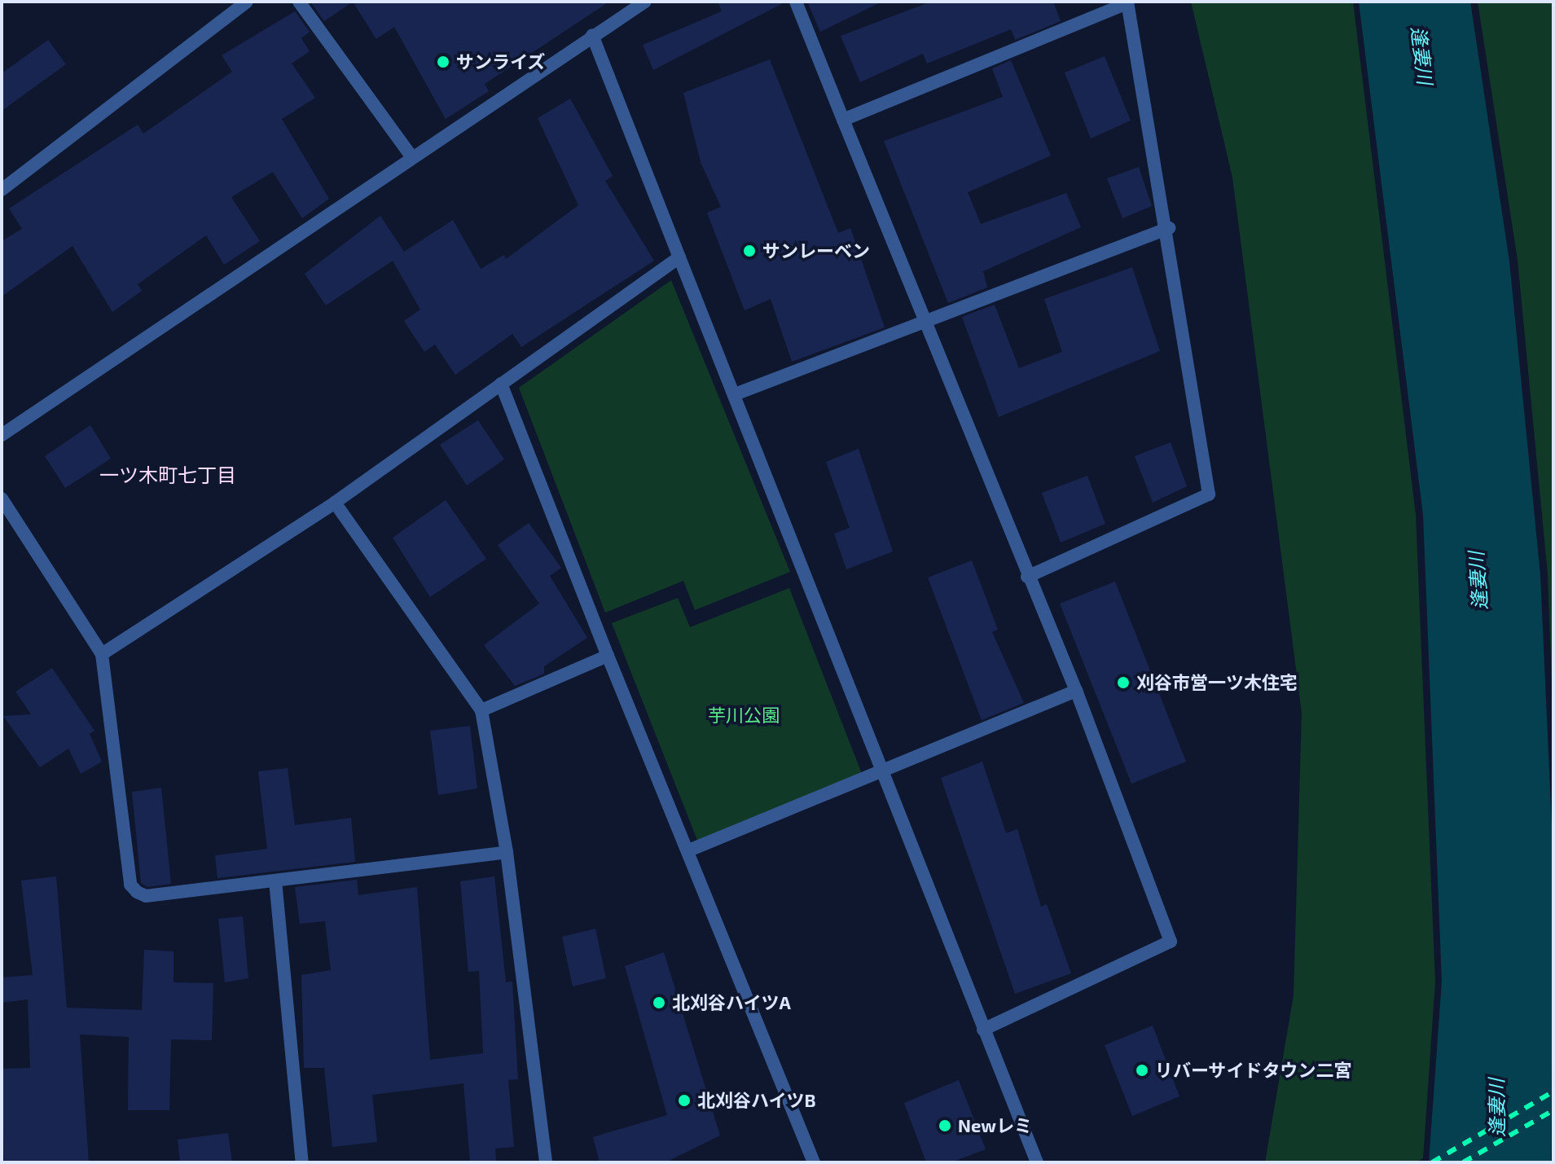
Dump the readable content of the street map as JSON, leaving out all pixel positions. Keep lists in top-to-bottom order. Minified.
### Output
{"districts":["一ツ木町七丁目"],"water":["逢妻川"],"parks":["芋川公園"],"places":["サンライズ","サンレーベン","刈谷市営一ツ木住宅","北刈谷ハイツA","リバーサイドタウン二宮","北刈谷ハイツB","Newレミ"]}
